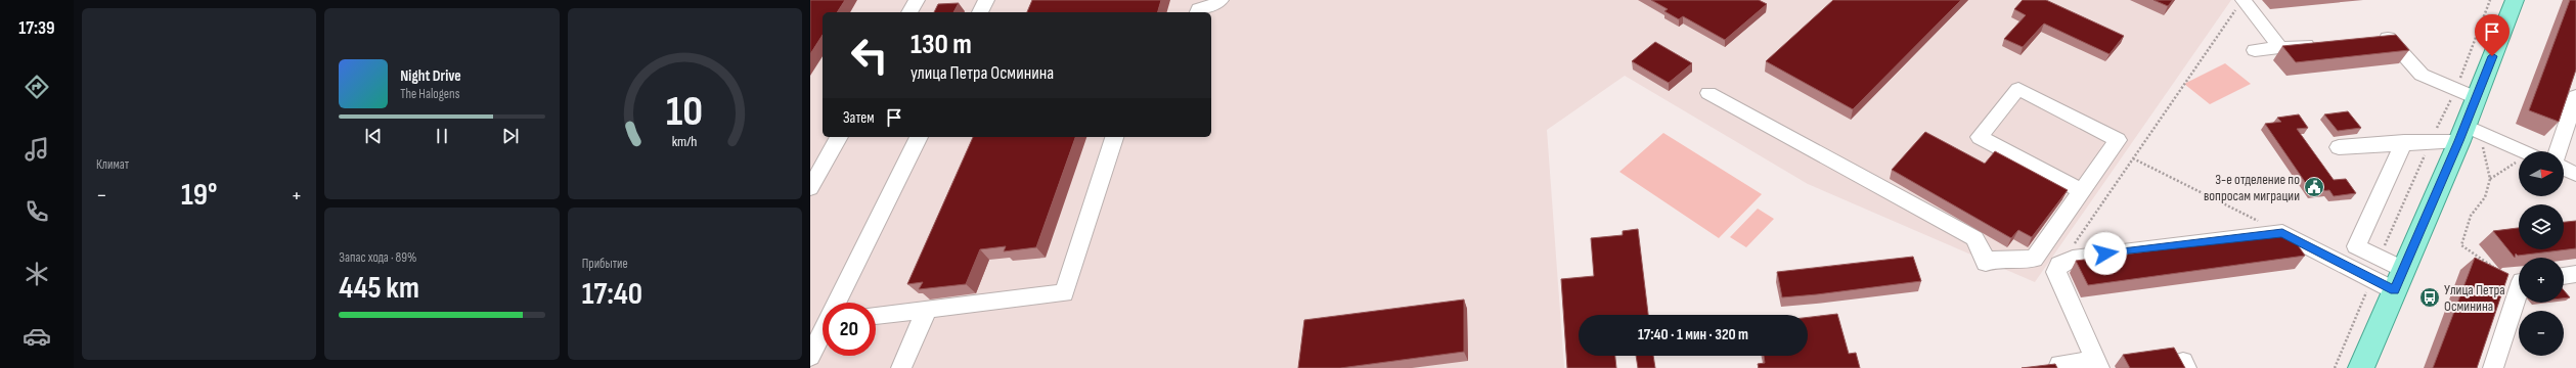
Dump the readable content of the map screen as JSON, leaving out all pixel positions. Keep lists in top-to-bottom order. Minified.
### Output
{"places":{"public building":["3-е отделение по вопросам миграции"],"bus stop":["Улица Петра Осминина"]},"north":"right","page":{"tabs":"17:39","tile":["Климат",["Запас хода · 89%","445 km"],["Прибытие","17:40"]],"turn":["130 m","улица Петра Осминина"],"song":["Night Drive","The Halogens"],"then":"Затем","map_buttons":["+","−"],"heat":["−","19°","+"],"limit":"20","trip":"17:40 · 1 мин · 320 m","gauge":["10","km/h"]}}
